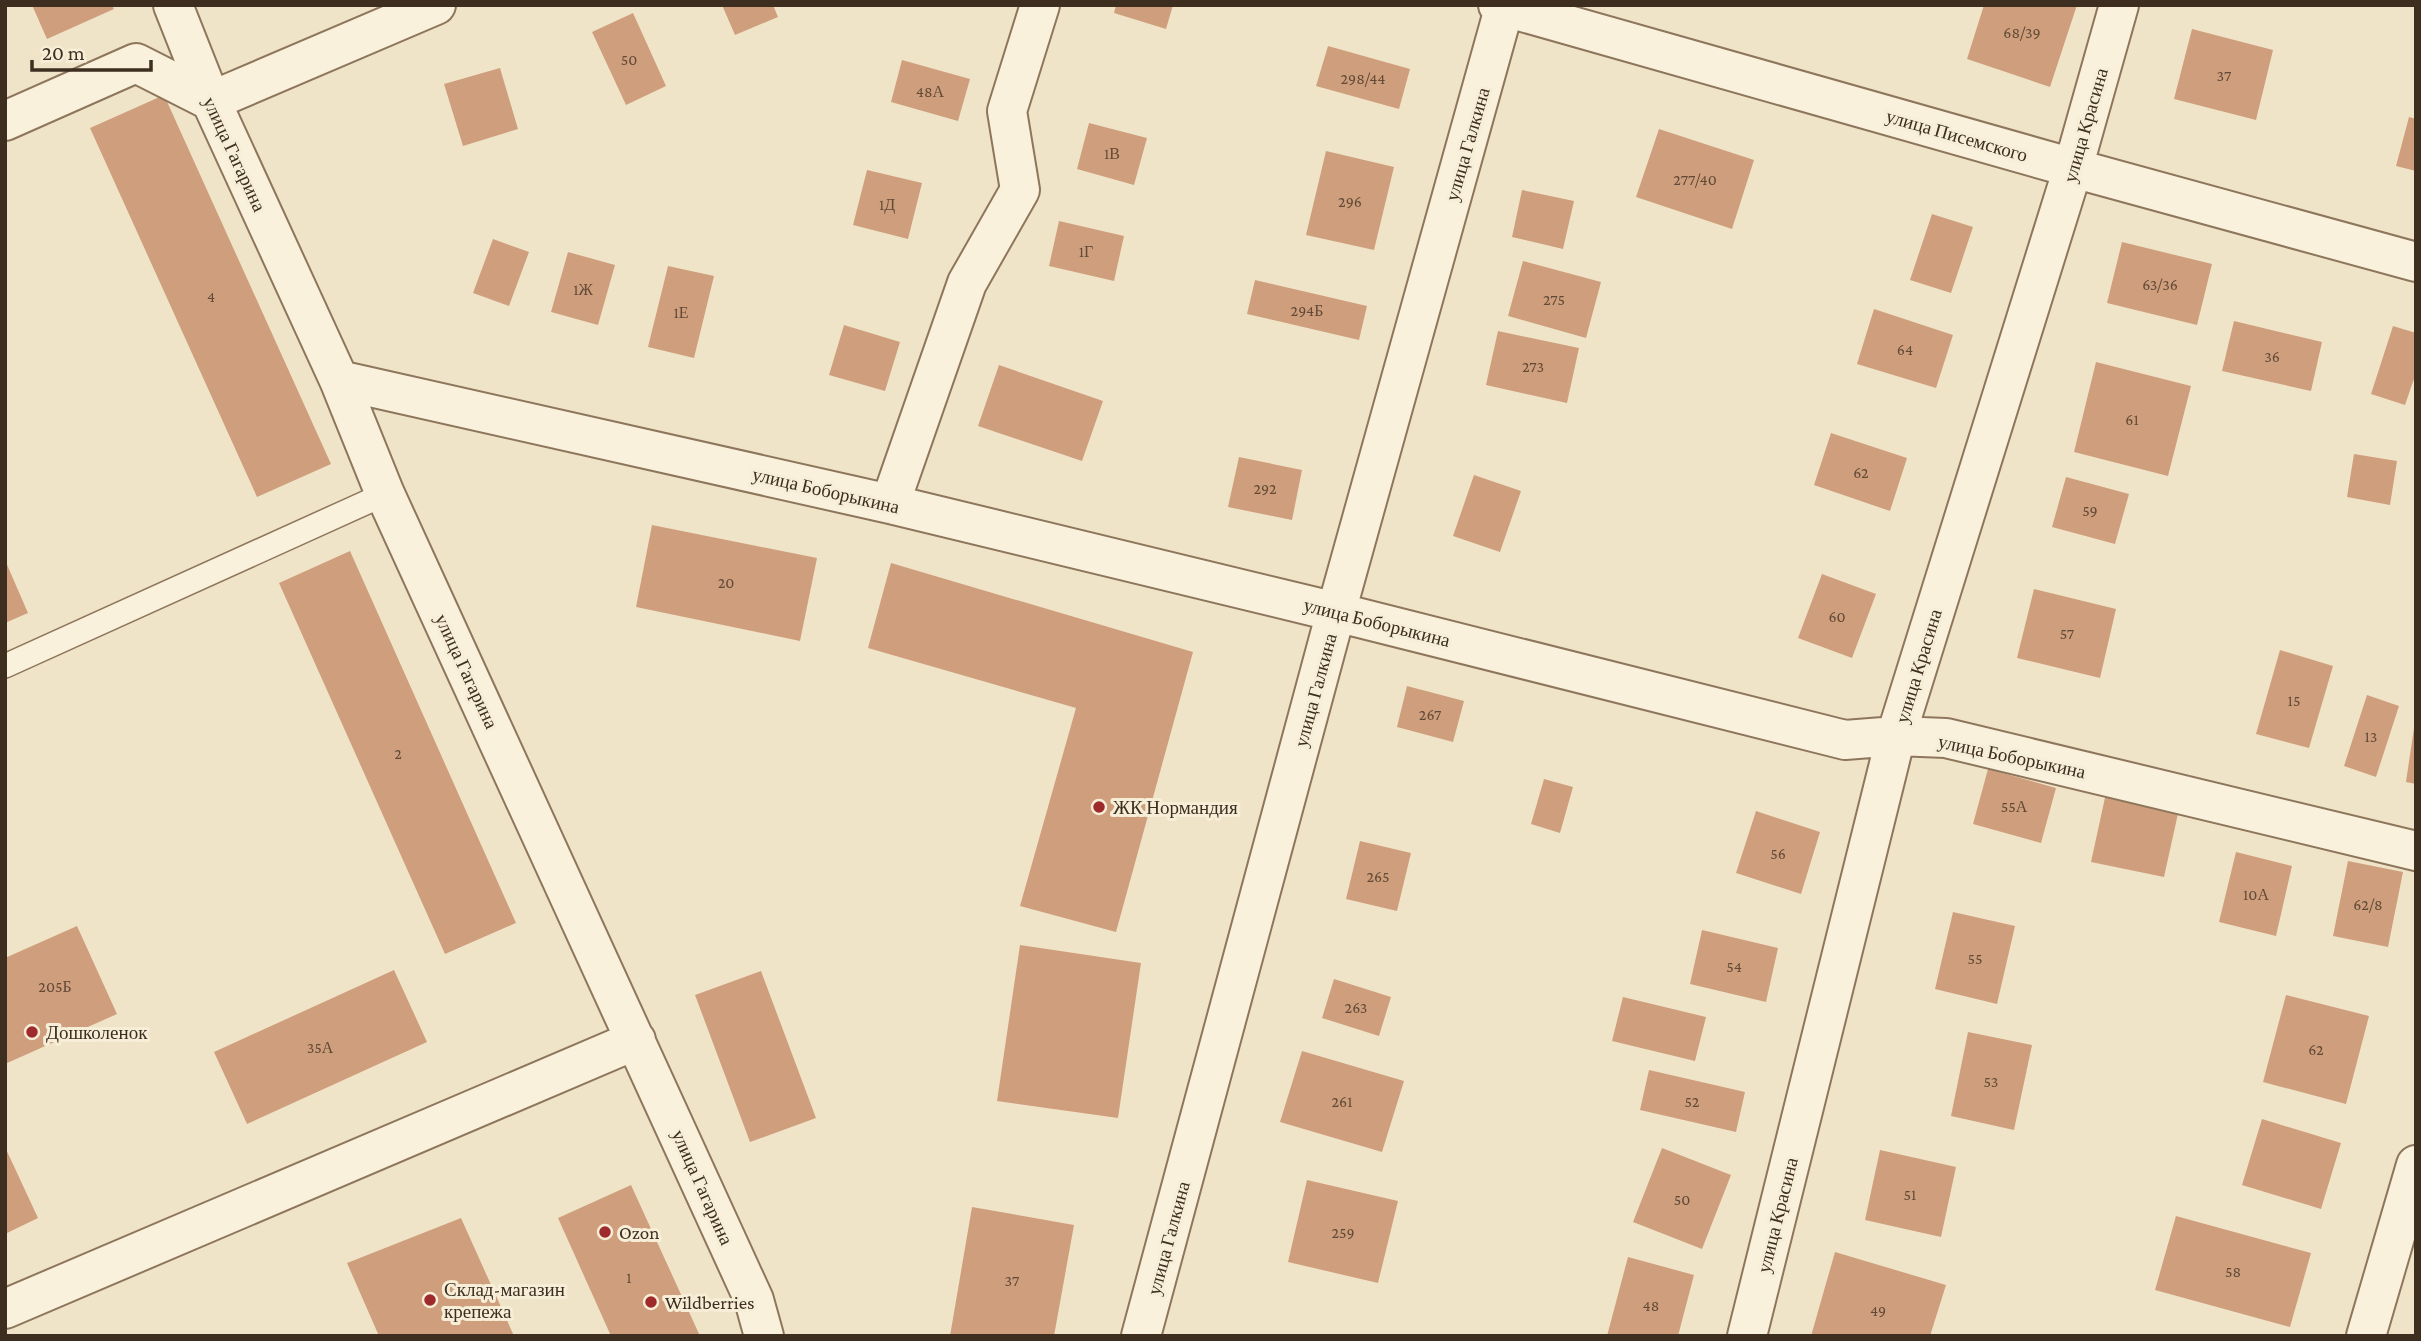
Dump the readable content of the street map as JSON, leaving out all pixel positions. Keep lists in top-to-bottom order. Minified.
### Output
{"streets":{"street":["улица Красина","улица Писемского","улица Галкина","улица Гагарина","улица Боборыкина"]},"crossings":[["улица Красина","улица Писемского"],["улица Красина","улица Боборыкина"],["улица Писемского","улица Галкина"],["улица Галкина","улица Боборыкина"],["улица Гагарина","улица Боборыкина"]],"places":["ЖК Нормандия","Дошколенок","Ozon","Склад-магазин крепежа","Wildberries"],"house_numbers":["68/39","50","37","298/44","48А","1В","277/40","296","1Д","1Г","63/36","1Ж","4","275","294Б","1Е","64","36","273","61","62","292","59","20","60","57","15","267","13","2","55А","56","265","10А","62/8","55","54","205Б","263","35А","62","53","261","52","51","50","259","58","1","37","48","49"],"scale_bar":"20 m"}
